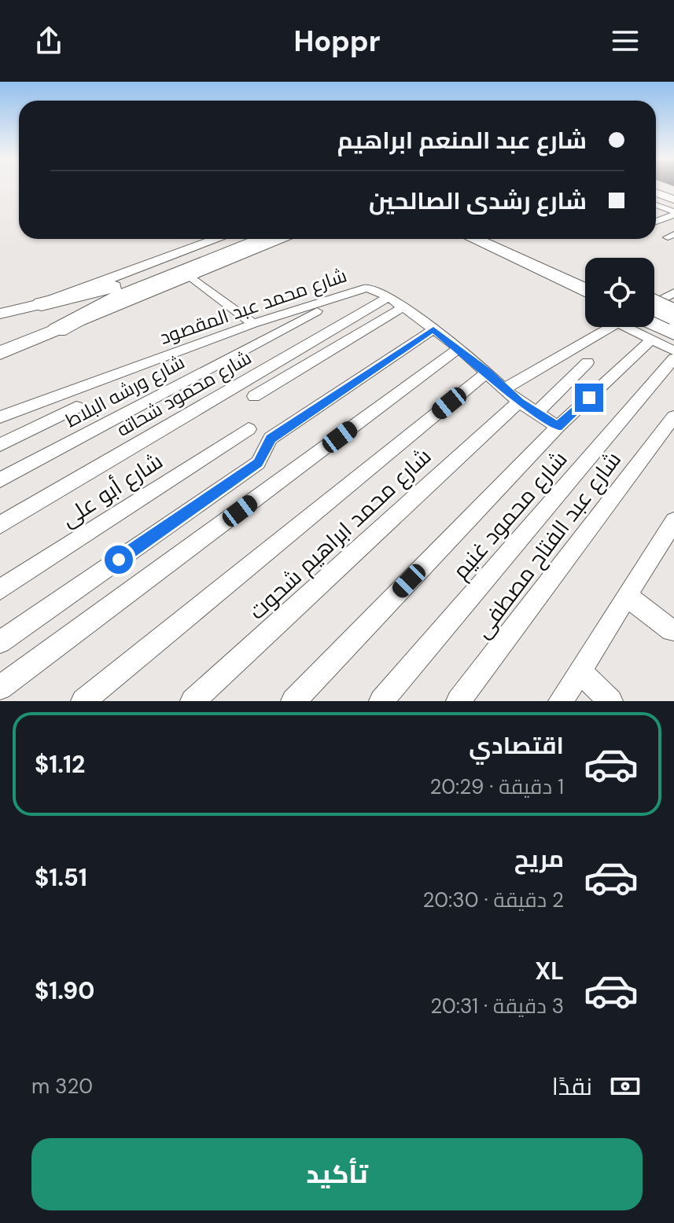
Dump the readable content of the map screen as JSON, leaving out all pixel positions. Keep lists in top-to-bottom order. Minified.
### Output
{"streets":{"street":["شارع محمد عبد المقصود","شارع ورشه البلاط","شارع محمود شحاته","شارع أبو على","شارع محمود غنيم","شارع محمد ابراهيم شحوت","شارع عبد الفتاح مصطفى"]},"crossings":[["شارع محمد عبد المقصود","شارع ورشه البلاط"],["شارع محمد عبد المقصود","شارع محمود شحاته"],["شارع محمد عبد المقصود","شارع محمد ابراهيم شحوت"]],"page":{"header":"Hoppr","banner":["شارع عبد المنعم ابراهيم","شارع رشدى الصالحين"],"list":[{"name":"اقتصادي","note":"1 دقيقة · 20:29","value":"$1.12"},{"name":"مريح","note":"2 دقيقة · 20:30","value":"$1.51"},{"name":"XL","note":"3 دقيقة · 20:31","value":"$1.90"}],"pay":["نقدًا","320 m"],"buttons":"تأكيد"}}
